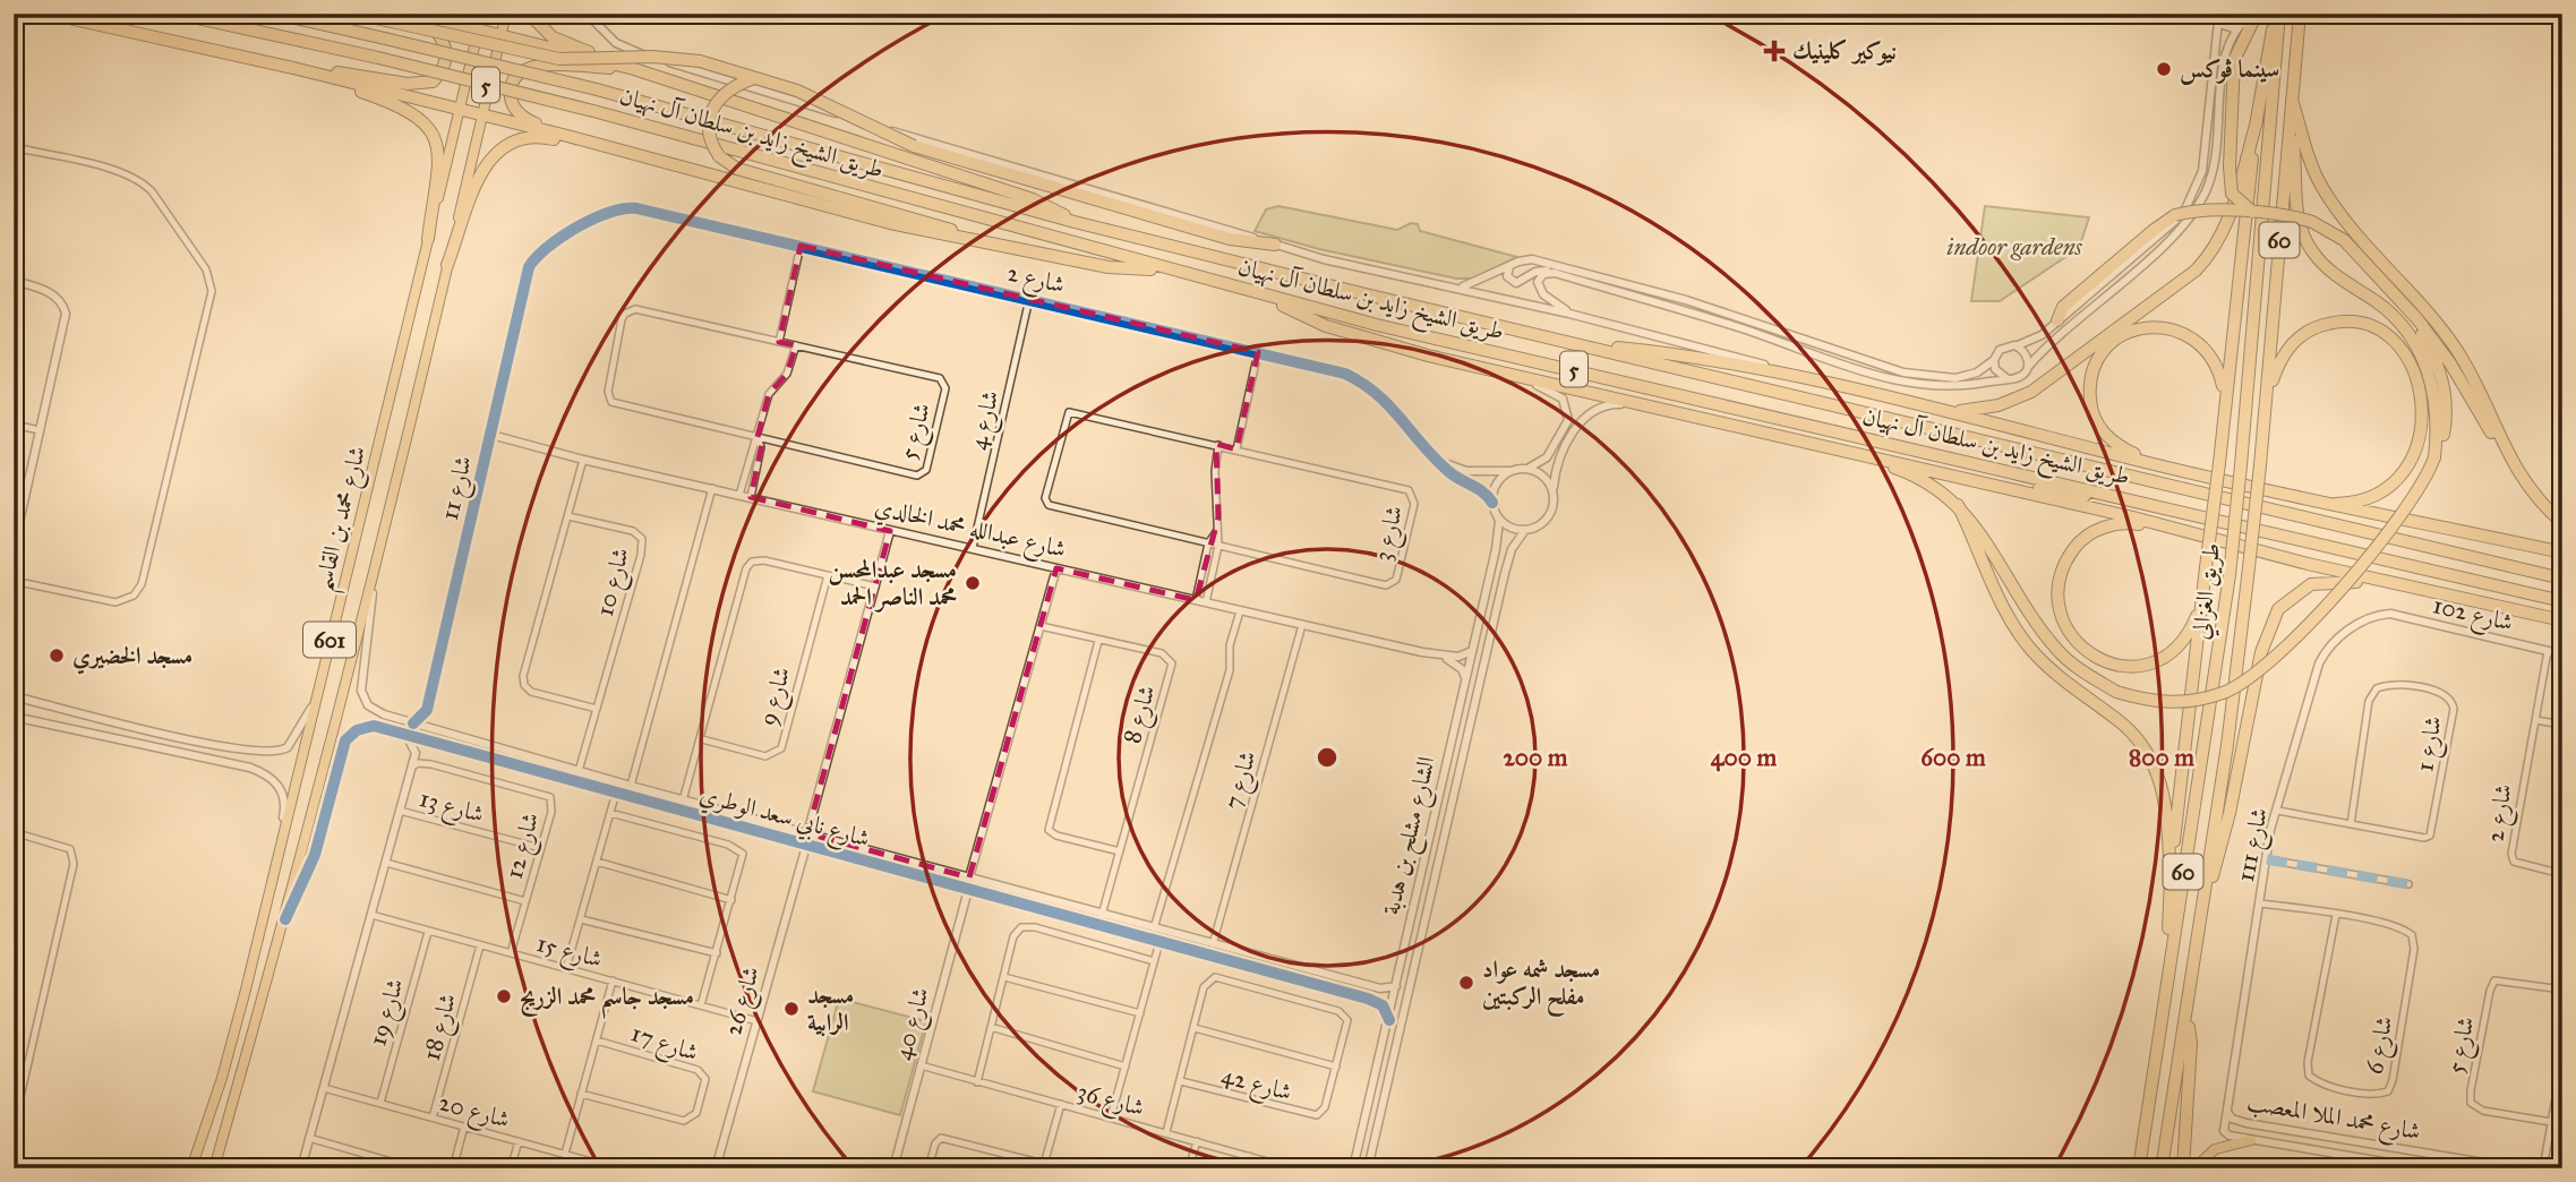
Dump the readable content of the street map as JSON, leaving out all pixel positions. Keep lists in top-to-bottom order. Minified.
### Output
{"streets":{"highway":["5","طريق الشيخ زايد بن سلطان آل نهيان","60","طريق الغزالي"],"main road":["شارع محمد بن القاسم","601"],"street":["شارع 2","شارع 4","شارع 5","شارع 11","شارع عبدالله محمد الخالدي","شارع 3","شارع 10","شارع 102","شارع 9","شارع 8","شارع 1","شارع 7","شارع 13","شارع نابي سعد الوطري","الشارع مشلح بن هدبة","شارع 111","شارع 12","شارع 15","شارع 26","شارع 19","شارع 40","شارع 18","شارع 17","شارع 6","شارع 42","شارع 36","شارع 20","شارع محمد الملا المعصب"]},"crossings":[["شارع 2","شارع 4"],["شارع 2","شارع 11"],["شارع 2","شارع 102"],["شارع 2","الشارع مشلح بن هدبة"],["شارع 4","شارع عبدالله محمد الخالدي"],["شارع 11","شارع عبدالله محمد الخالدي"],["شارع محمد بن القاسم","شارع نابي سعد الوطري"],["شارع عبدالله محمد الخالدي","شارع 7"],["شارع عبدالله محمد الخالدي","الشارع مشلح بن هدبة"],["شارع 10","شارع نابي سعد الوطري"],["شارع 102","شارع 111"],["شارع 8","شارع نابي سعد الوطري"],["شارع 1","شارع 111"],["شارع 7","شارع نابي سعد الوطري"],["شارع 13","شارع 12"],["شارع نابي سعد الوطري","الشارع مشلح بن هدبة"],["شارع نابي سعد الوطري","شارع 26"],["شارع نابي سعد الوطري","شارع 40"],["شارع 111","شارع 6"],["شارع 111","شارع محمد الملا المعصب"],["شارع 12","شارع 15"],["شارع 15","شارع 26"],["شارع 15","شارع 19"],["شارع 15","شارع 18"],["شارع 15","شارع 17"],["شارع 19","شارع 20"],["شارع 40","شارع 36"],["شارع 18","شارع 20"],["شارع 17","شارع 20"],["شارع 42","شارع 36"]],"parks":["indoor gardens"],"places":{"health":["نيوكير كلينيك"],"other":["سينما ڤوكس","مسجد عبدالمحسن محمد الناصر الحمد","مسجد الخضيري","مسجد شمه عواد مفلح الركبتين","مسجد جاسم محمد الزريج","مسجد الرابية"]},"rings":["200 m","400 m","600 m","800 m"]}
